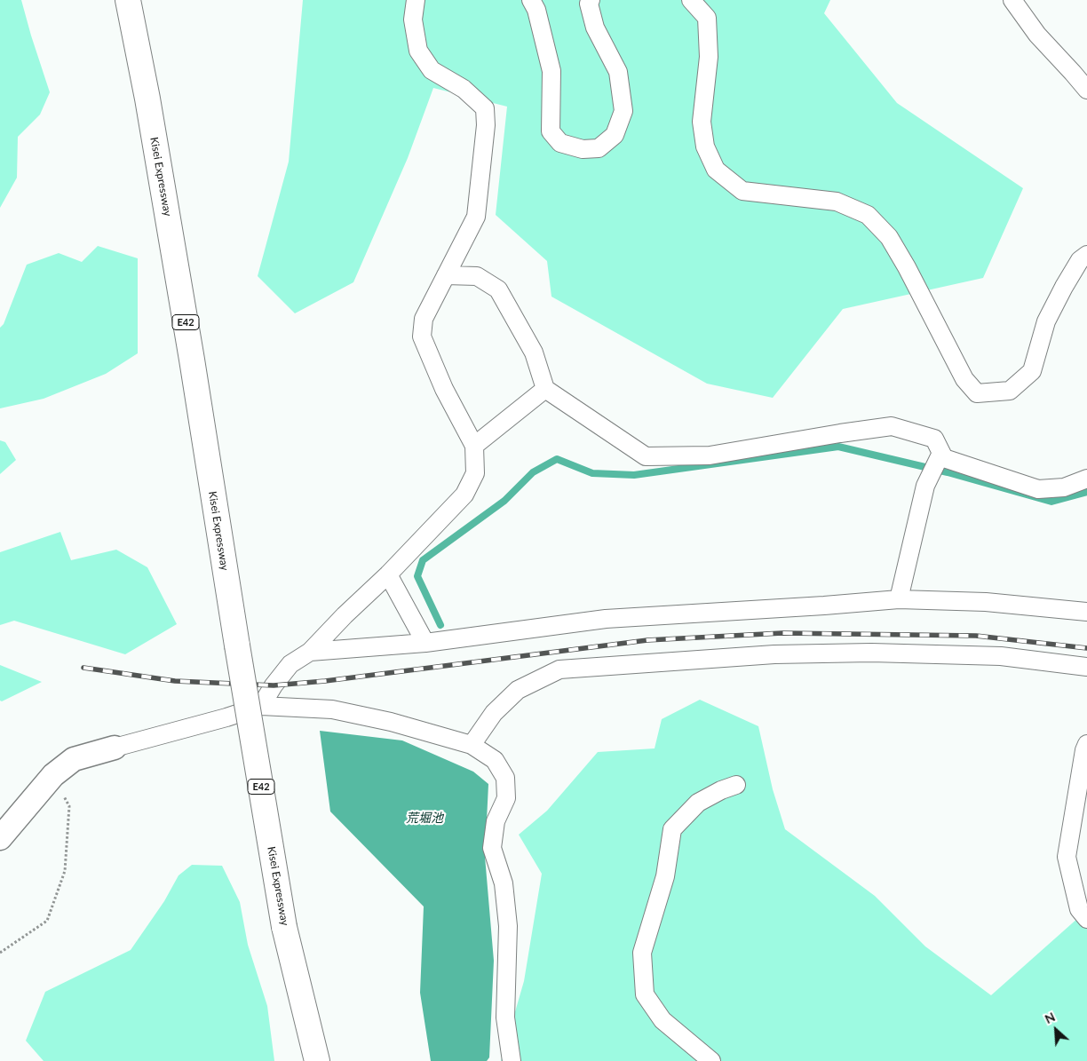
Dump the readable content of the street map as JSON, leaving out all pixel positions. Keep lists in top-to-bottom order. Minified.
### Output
{"streets":{"highway":["Kisei Expressway","E42"]},"water":["荒堀池"],"north":"top left"}
